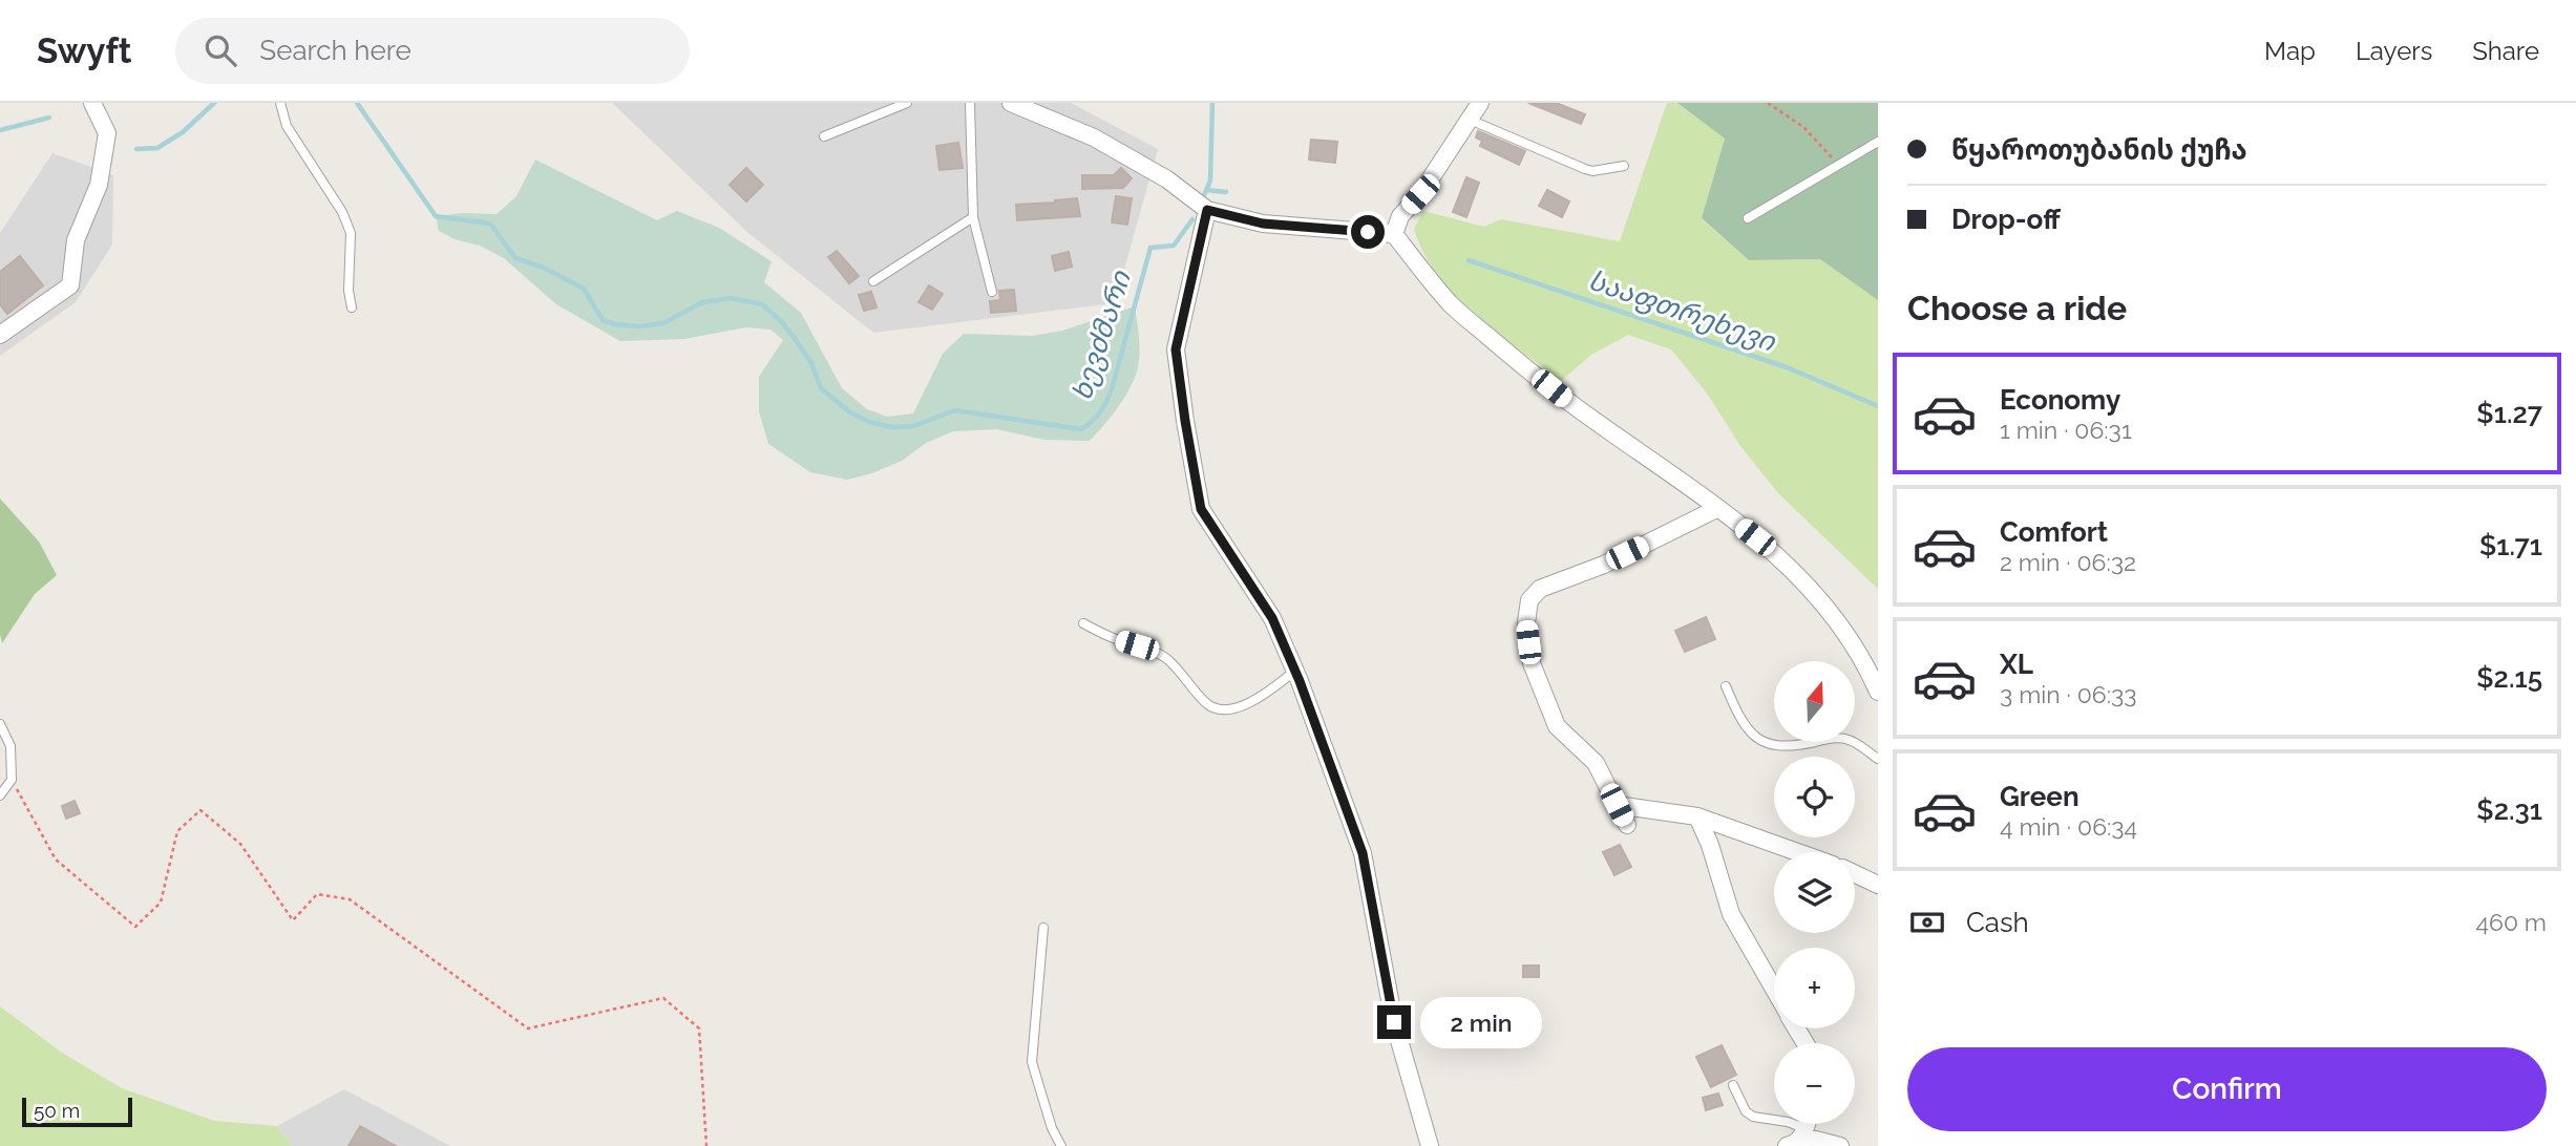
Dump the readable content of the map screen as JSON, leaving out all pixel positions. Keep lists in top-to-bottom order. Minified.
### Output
{"water":["სააფთრეხევი","ხევძმარი"],"scale_bar":"50 m","north":"top","page":{"header":"Swyft","search":"Search here","nav":["Map","Layers","Share"],"banner":["წყაროთუბანის ქუჩა","Drop-off"],"heading":"Choose a ride","list":[{"name":"Economy","note":"1 min · 06:31","value":"$1.27"},{"name":"Comfort","note":"2 min · 06:32","value":"$1.71"},{"name":"XL","note":"3 min · 06:33","value":"$2.15"},{"name":"Green","note":"4 min · 06:34","value":"$2.31"}],"map_buttons":["+","−"],"pay":["Cash","460 m"],"bubble":"2 min","buttons":"Confirm","scale":"50 m"}}
